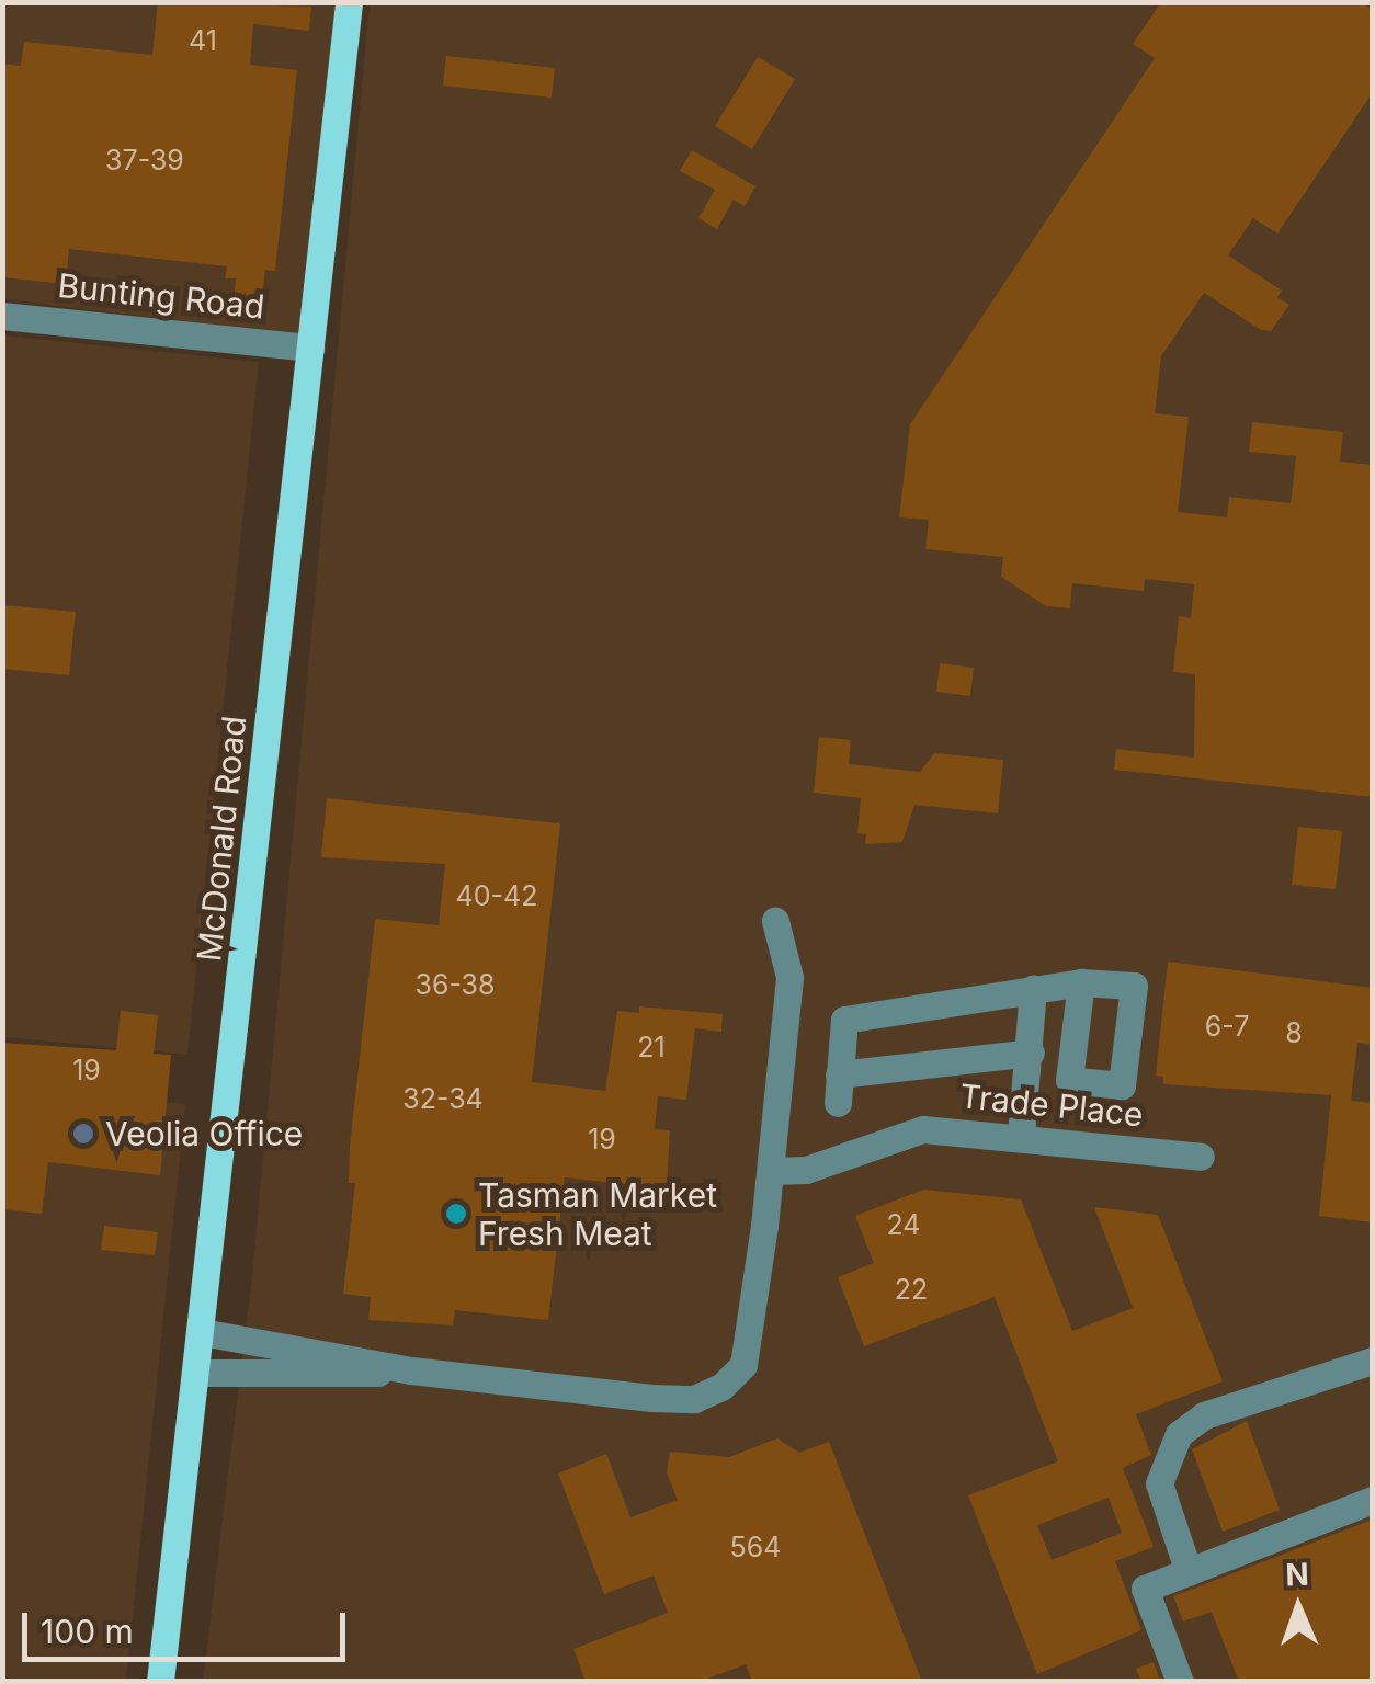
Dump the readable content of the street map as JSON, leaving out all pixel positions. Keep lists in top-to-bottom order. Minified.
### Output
{"streets":{"main road":["McDonald Road"],"street":["Bunting Road","Trade Place"]},"crossings":[["Bunting Road","McDonald Road"]],"places":["Veolia Office","Tasman Market Fresh Meat"],"house_numbers":["41","37-39","40-42","36-38","6-7","8","21","19","32-34","19","24","22","564"],"scale_bar":"100 m","north":"top"}
